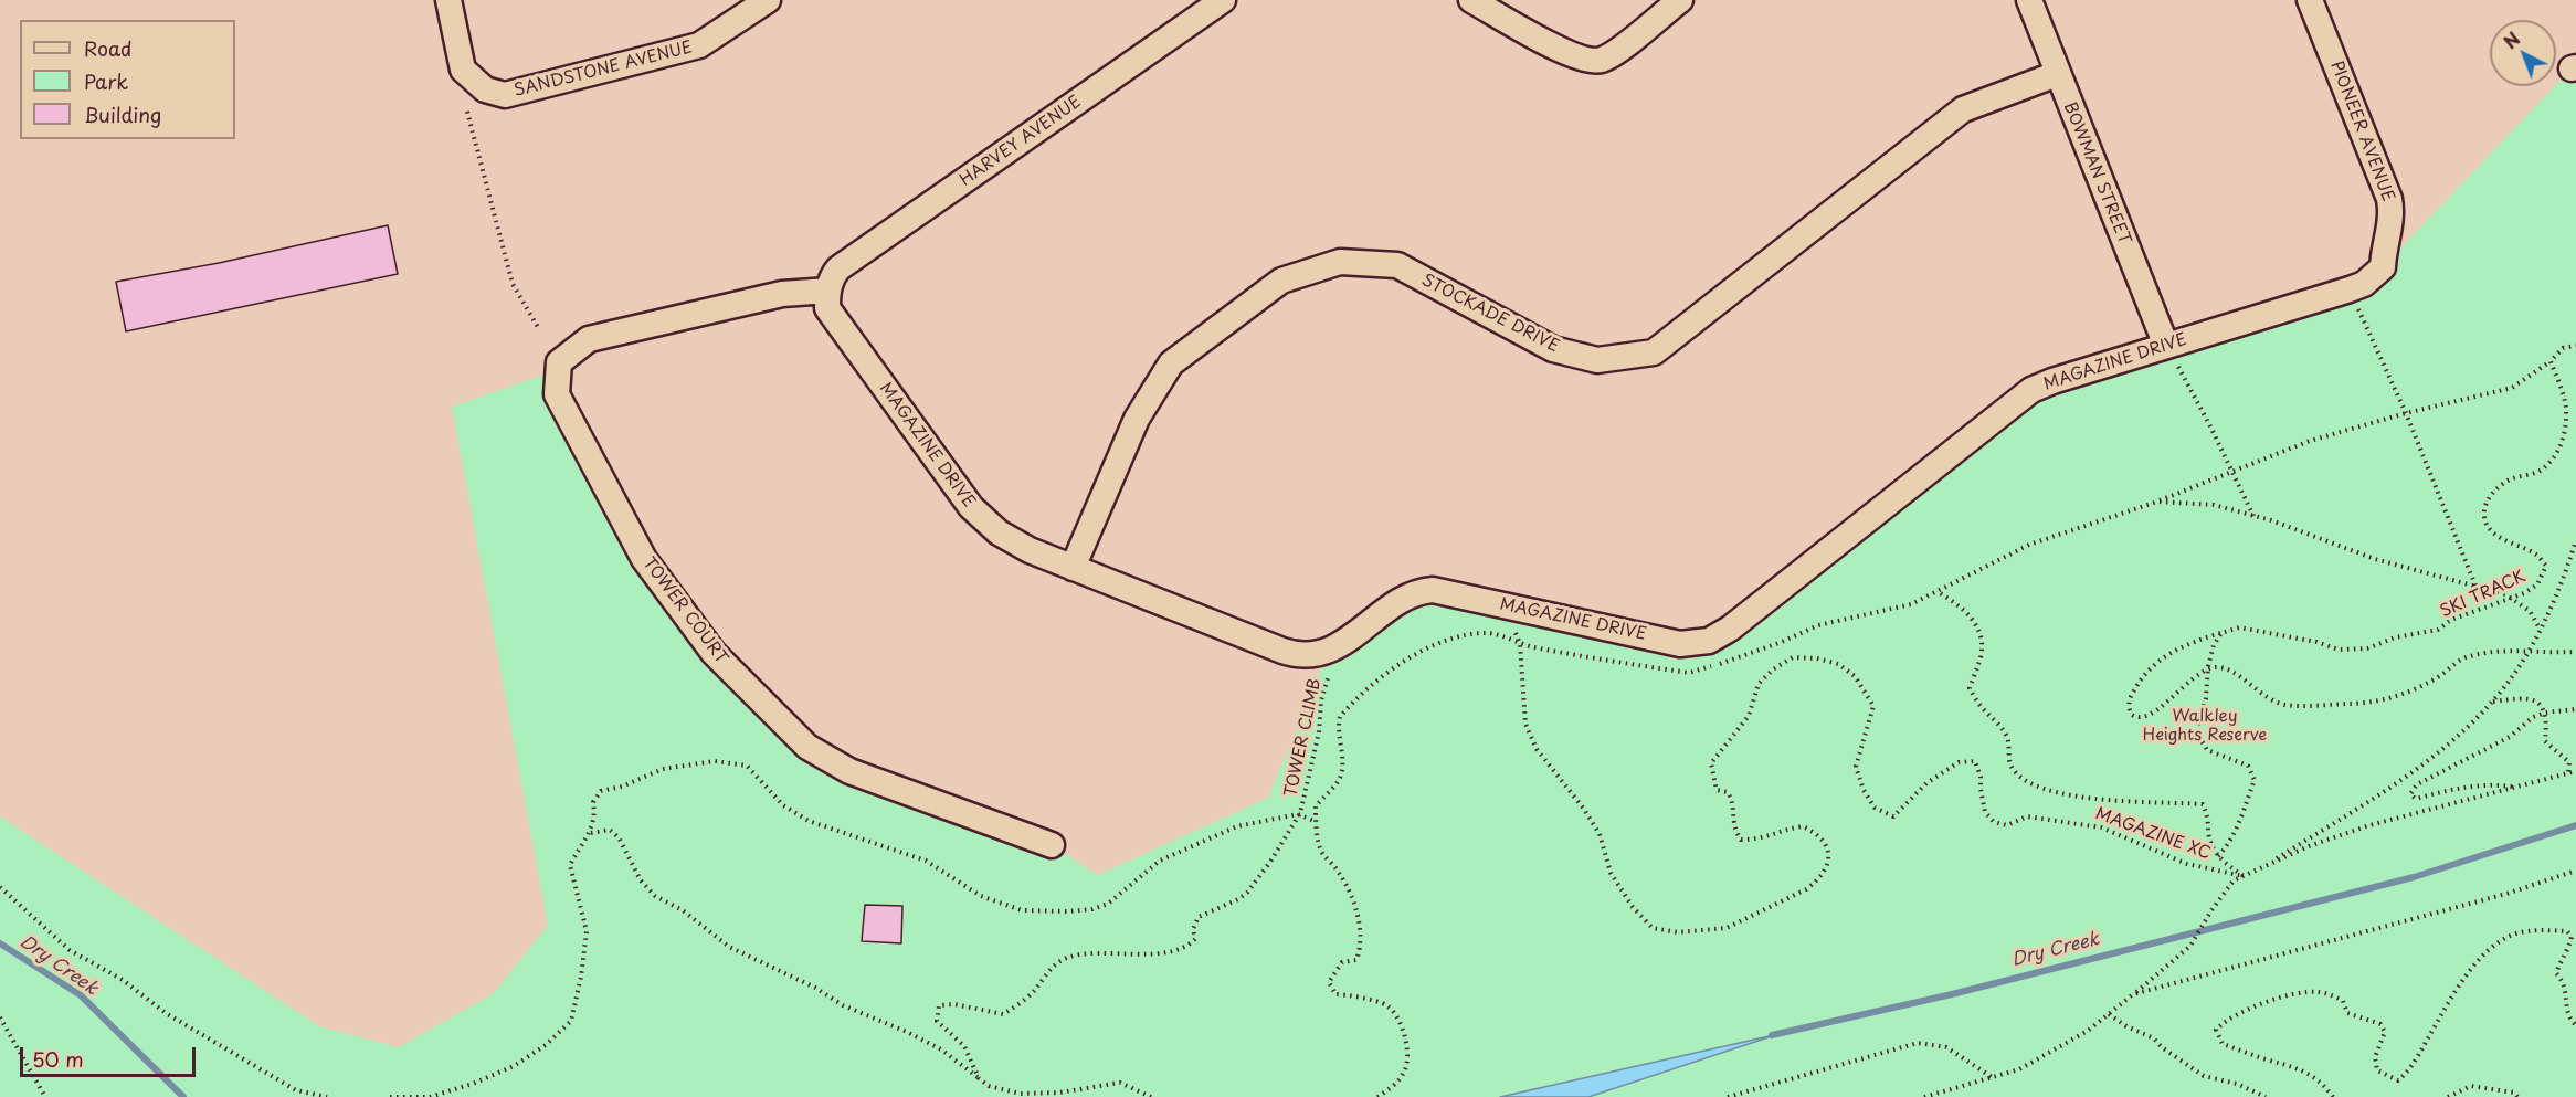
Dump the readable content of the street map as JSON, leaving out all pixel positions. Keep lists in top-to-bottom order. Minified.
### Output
{"streets":{"street":["SANDSTONE AVENUE","PIONEER AVENUE","HARVEY AVENUE","BOWMAN STREET","STOCKADE DRIVE","MAGAZINE DRIVE","TOWER COURT"],"path":["SKI TRACK","TOWER CLIMB","MAGAZINE XC"]},"crossings":[["PIONEER AVENUE","MAGAZINE DRIVE"],["HARVEY AVENUE","MAGAZINE DRIVE"],["HARVEY AVENUE","TOWER COURT"],["BOWMAN STREET","STOCKADE DRIVE"],["BOWMAN STREET","MAGAZINE DRIVE"],["STOCKADE DRIVE","MAGAZINE DRIVE"],["MAGAZINE DRIVE","TOWER COURT"]],"water":["Dry Creek"],"parks":["Walkley Heights Reserve"],"legend":["Road","Park","Building"],"scale_bar":"50 m","north":"top left"}
